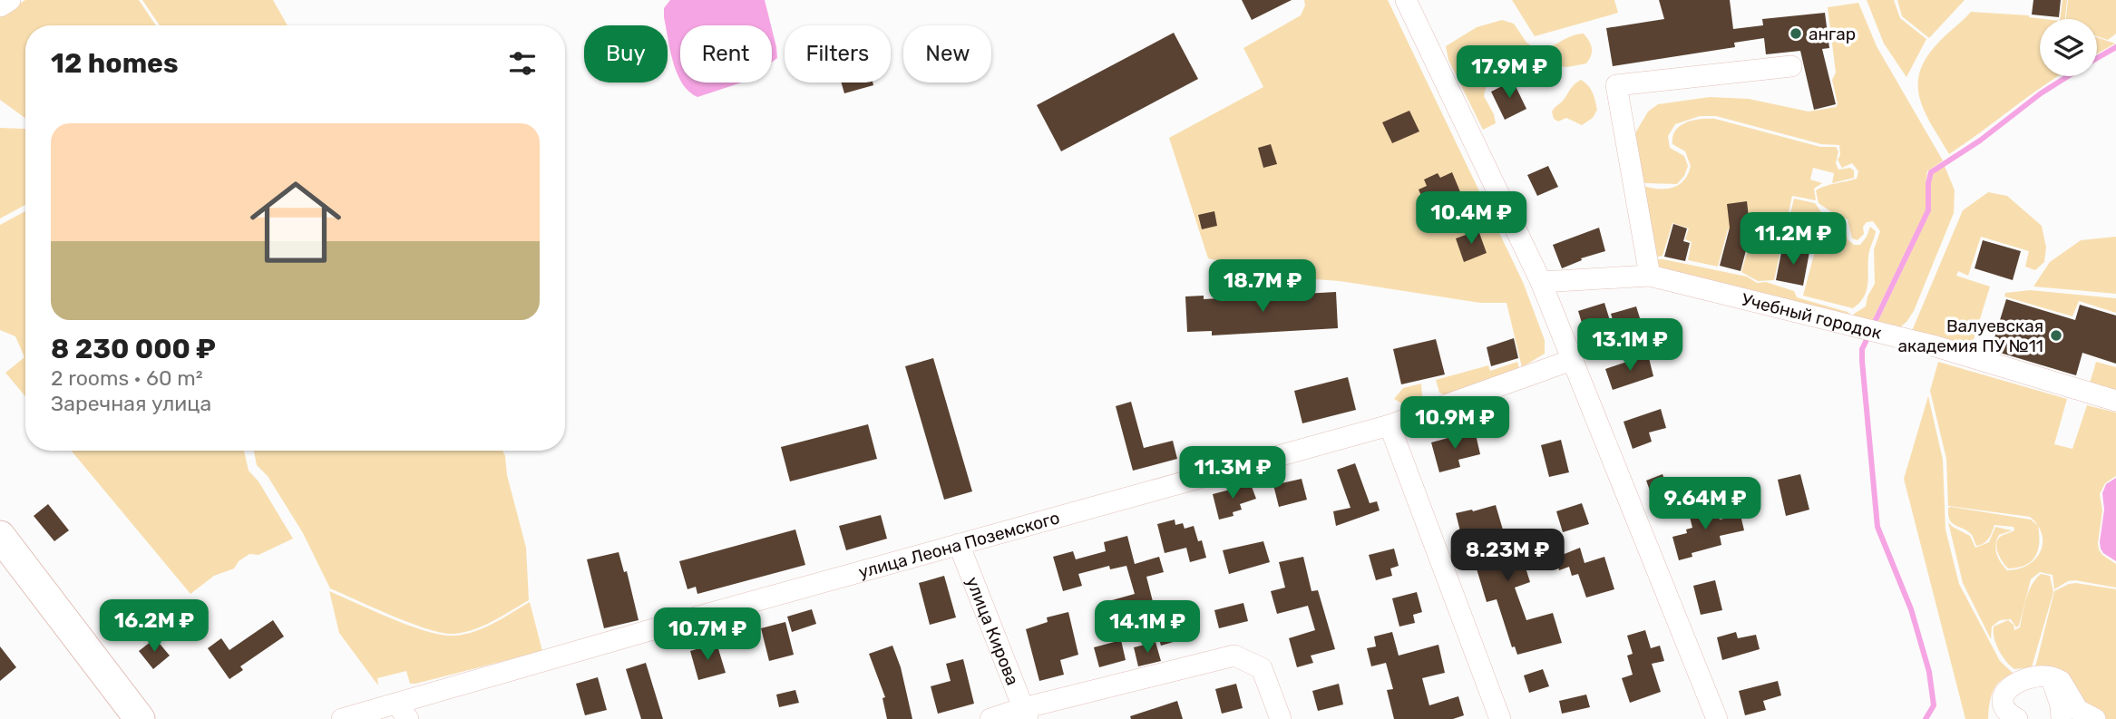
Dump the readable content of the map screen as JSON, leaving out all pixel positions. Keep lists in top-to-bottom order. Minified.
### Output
{"streets":{"street":["Учебный городок","улица Леона Поземского","улица Кирова"]},"crossings":[["улица Леона Поземского","улица Кирова"]],"places":["ангар","Валуевская академия ПУ №11"],"page":{"chip":["Buy","Rent","Filters","New"],"heading":"12 homes","price":["17.9M ₽","10.4M ₽","11.2M ₽","18.7M ₽","13.1M ₽","10.9M ₽","11.3M ₽","9.64M ₽","8.23M ₽","16.2M ₽","14.1M ₽","10.7M ₽"],"list":[{"name":"8 230 000 ₽","note":"2 rooms · 60 m² · Заречная улица"}]}}
